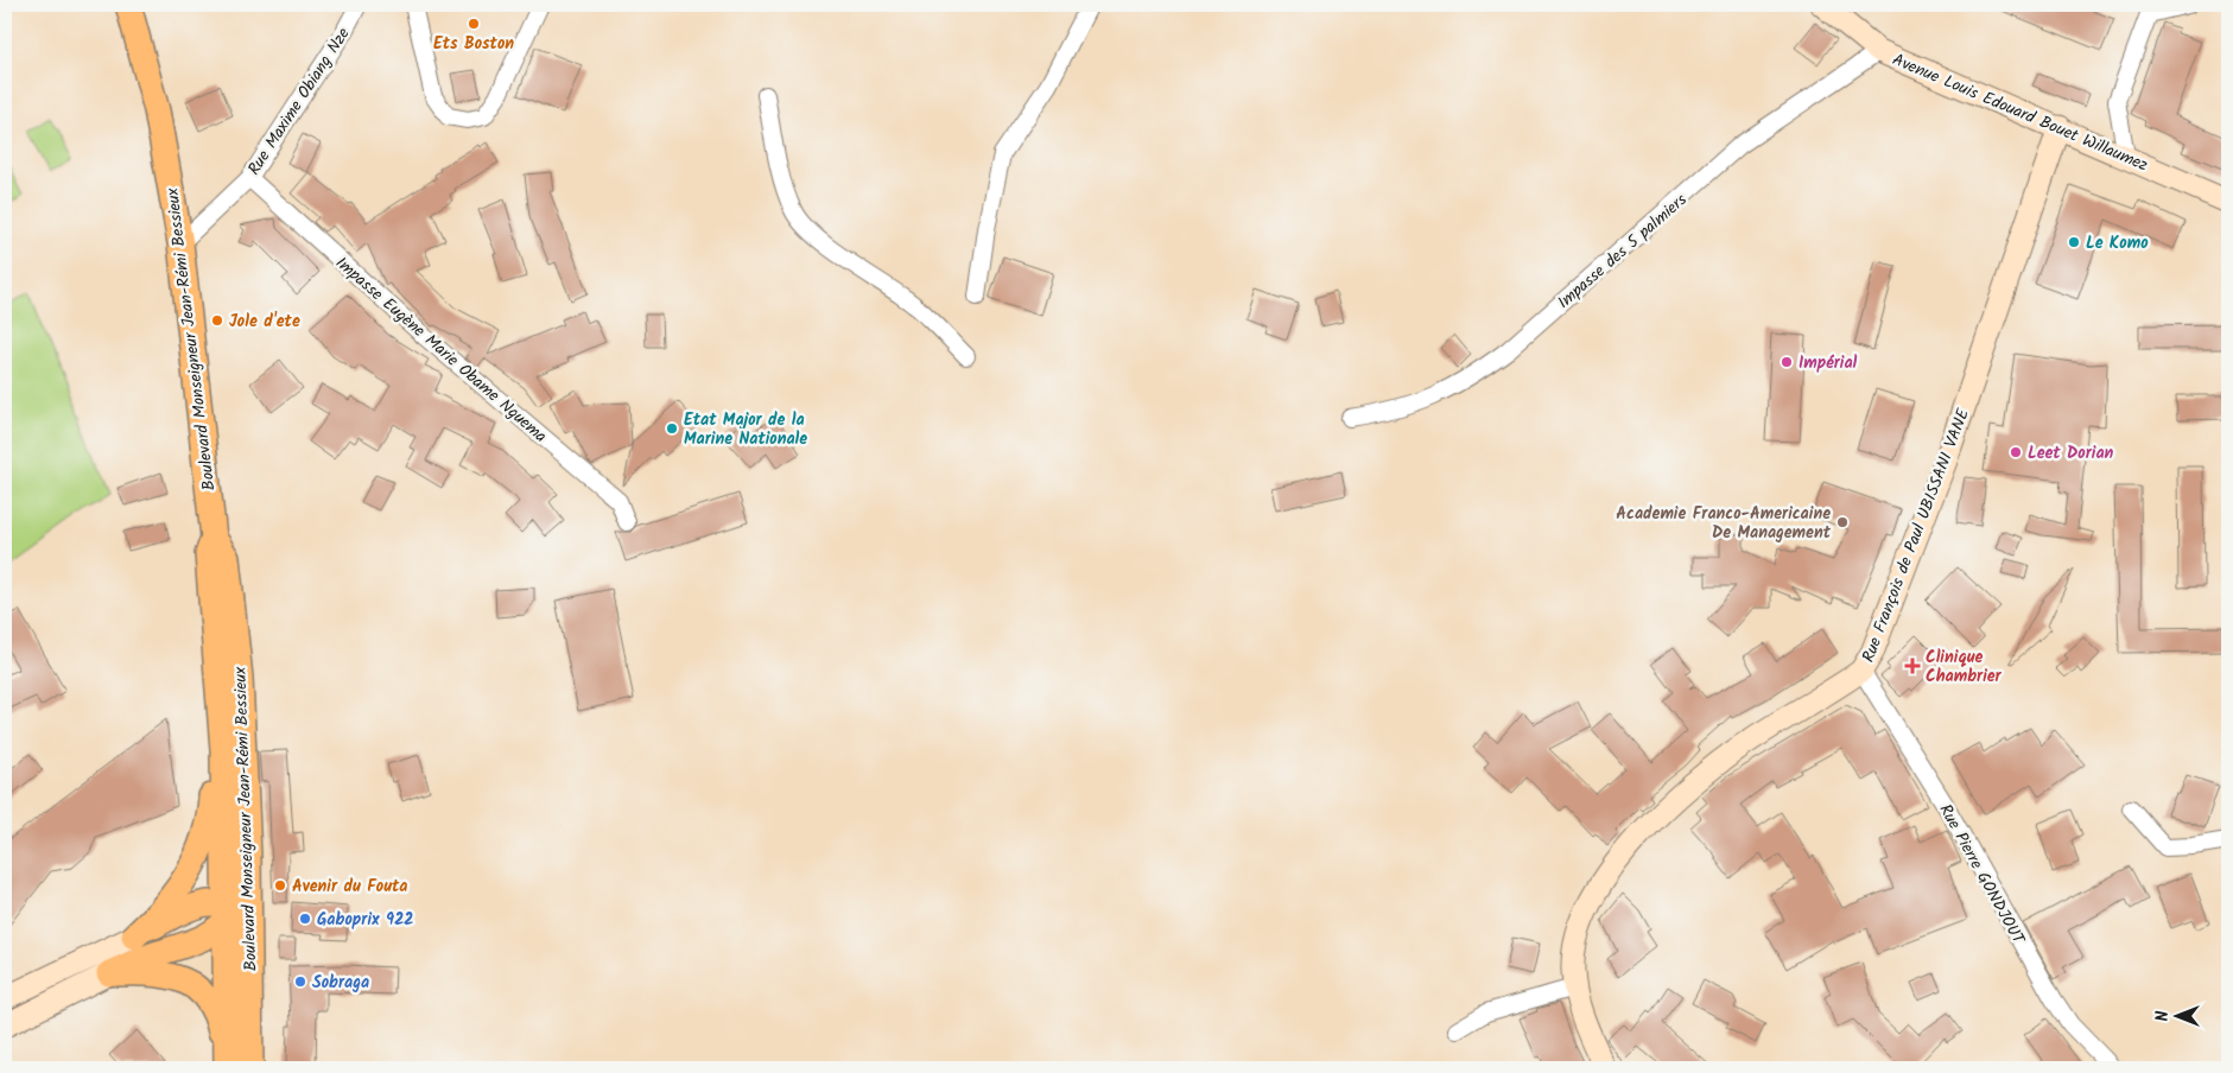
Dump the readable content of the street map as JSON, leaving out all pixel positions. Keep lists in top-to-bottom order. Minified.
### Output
{"streets":{"main road":["Boulevard Monseigneur Jean-Rémi Bessieux"],"street":["Rue Maxime Obiang Nze","Avenue Louis Edouard Bouet Willaumez","Impasse des 5 palmiers","Impasse Eugène Marie Obame Nguema","Rue François de Paul UBISSANI VANE","Rue Pierre GONDJOUT"]},"crossings":[["Rue Maxime Obiang Nze","Boulevard Monseigneur Jean-Rémi Bessieux"],["Rue Maxime Obiang Nze","Impasse Eugène Marie Obame Nguema"],["Avenue Louis Edouard Bouet Willaumez","Impasse des 5 palmiers"],["Avenue Louis Edouard Bouet Willaumez","Rue François de Paul UBISSANI VANE"],["Rue François de Paul UBISSANI VANE","Rue Pierre GONDJOUT"]],"places":{"other":["Ets Boston","Le Komo","Jole d'ete","Impérial","Etat Major de la Marine Nationale","Leet Dorian","Academie Franco-Americaine De Management","Avenir du Fouta","Gaboprix 922","Sobraga"],"health":["Clinique Chambrier"]},"north":"left"}
